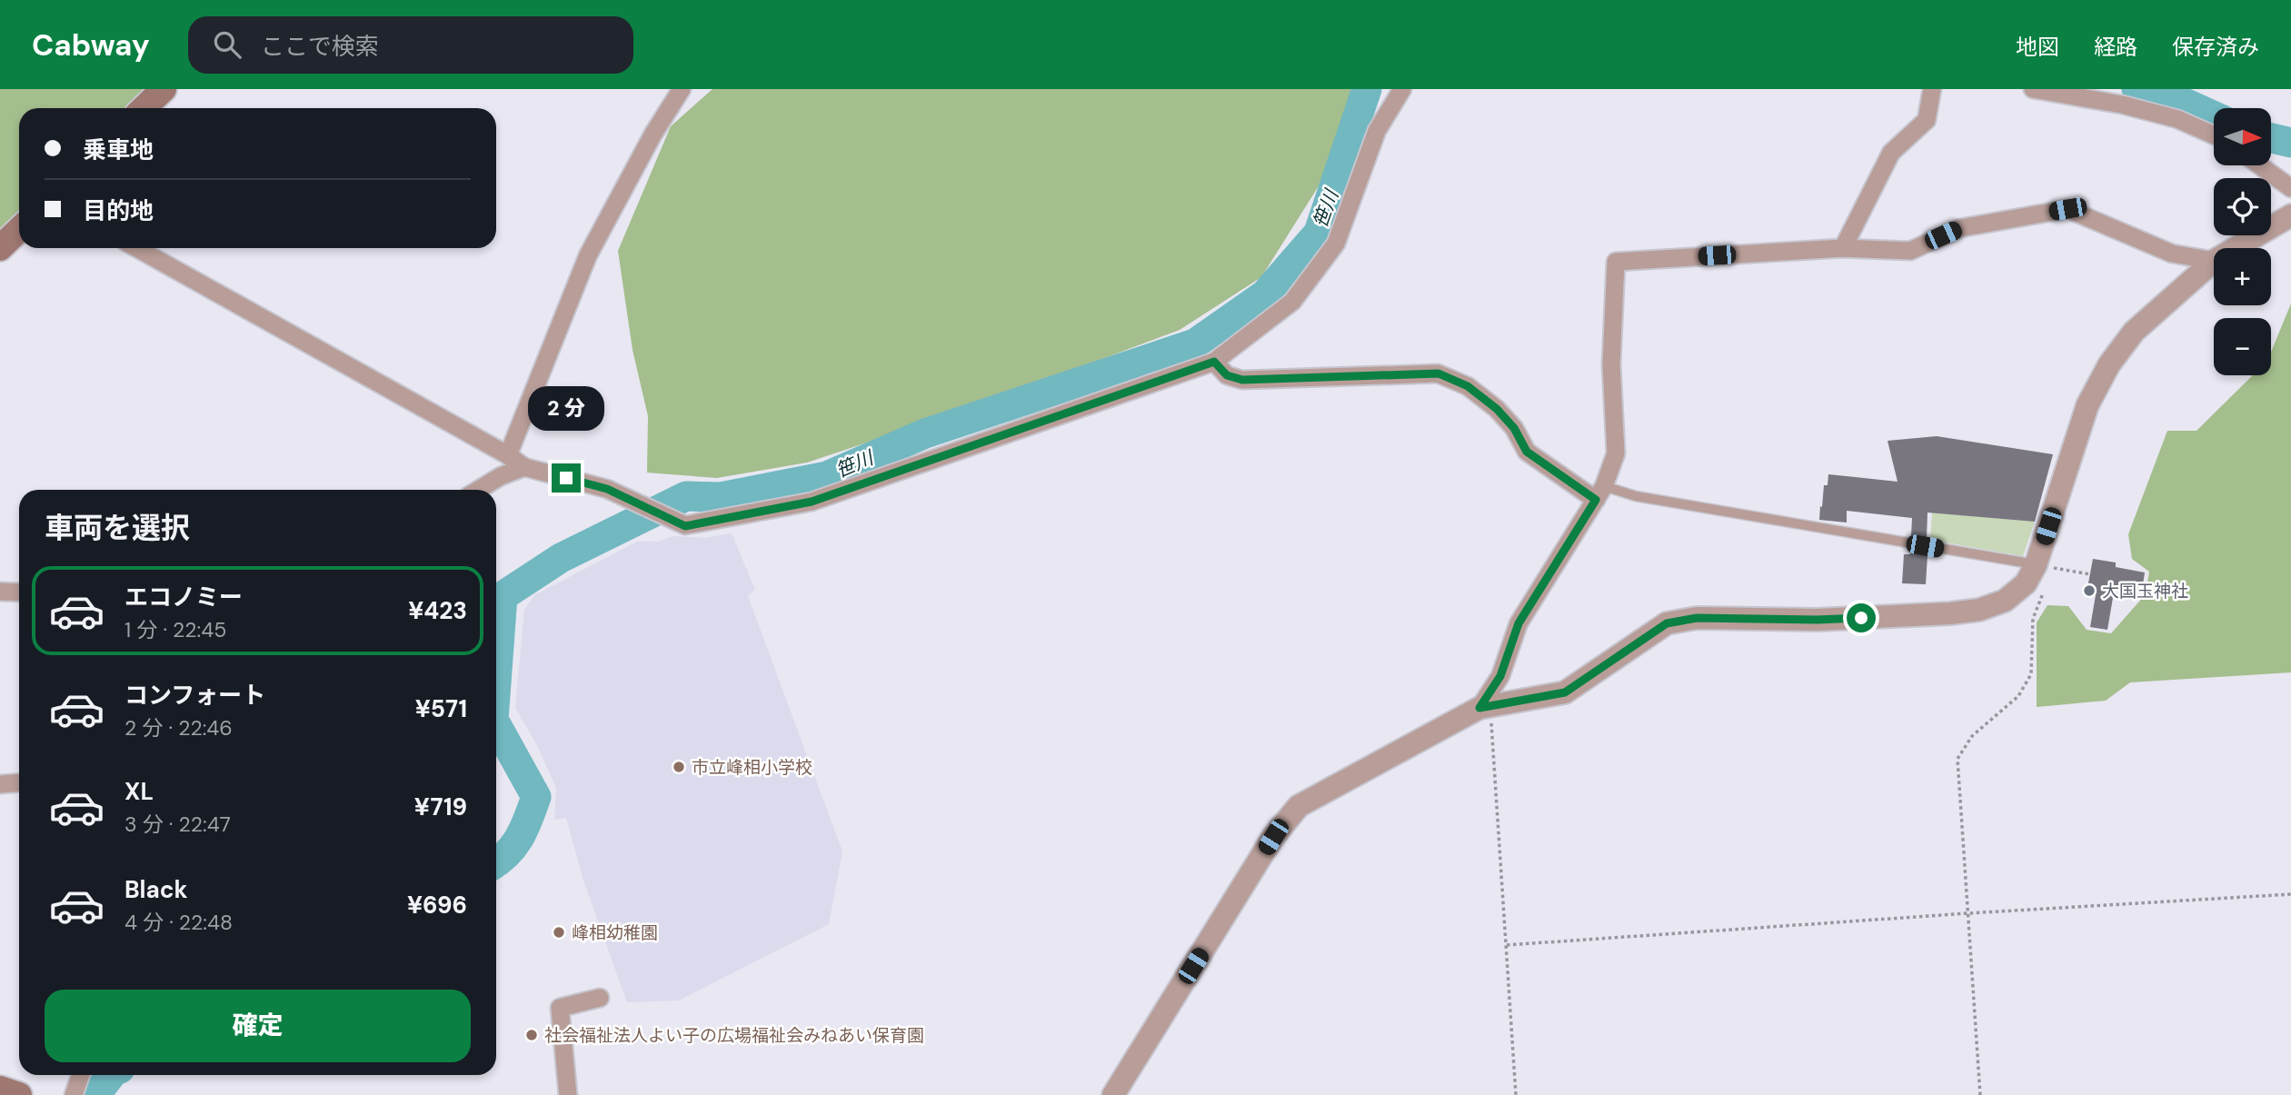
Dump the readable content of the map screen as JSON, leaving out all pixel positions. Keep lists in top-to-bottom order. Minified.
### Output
{"water":["笹川"],"places":["大国玉神社","市立峰相小学校","峰相幼稚園","社会福祉法人よい子の広場福祉会みねあい保育園"],"north":"right","page":{"header":"Cabway","search":"ここで検索","nav":["地図","経路","保存済み"],"map_buttons":["+","−"],"banner":["乗車地","目的地"],"bubble":"2 分","heading":"車両を選択","list":[{"name":"エコノミー","note":"1 分 · 22:45","value":"¥423"},{"name":"コンフォート","note":"2 分 · 22:46","value":"¥571"},{"name":"XL","note":"3 分 · 22:47","value":"¥719"},{"name":"Black","note":"4 分 · 22:48","value":"¥696"}],"buttons":"確定"}}
